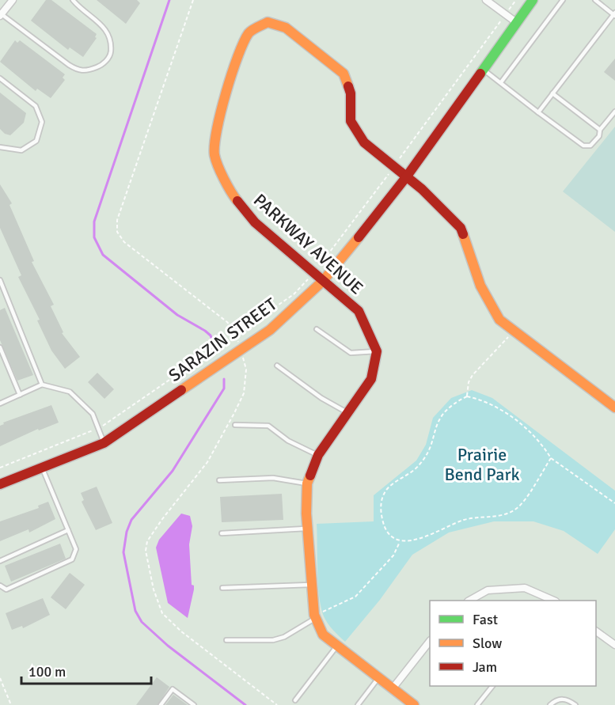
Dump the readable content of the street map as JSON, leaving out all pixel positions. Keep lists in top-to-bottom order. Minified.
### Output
{"streets":{"street":["PARKWAY AVENUE","SARAZIN STREET"]},"crossings":[["PARKWAY AVENUE","SARAZIN STREET"]],"parks":["Prairie Bend Park"],"legend":["Fast","Slow","Jam"],"scale_bar":"100 m"}
